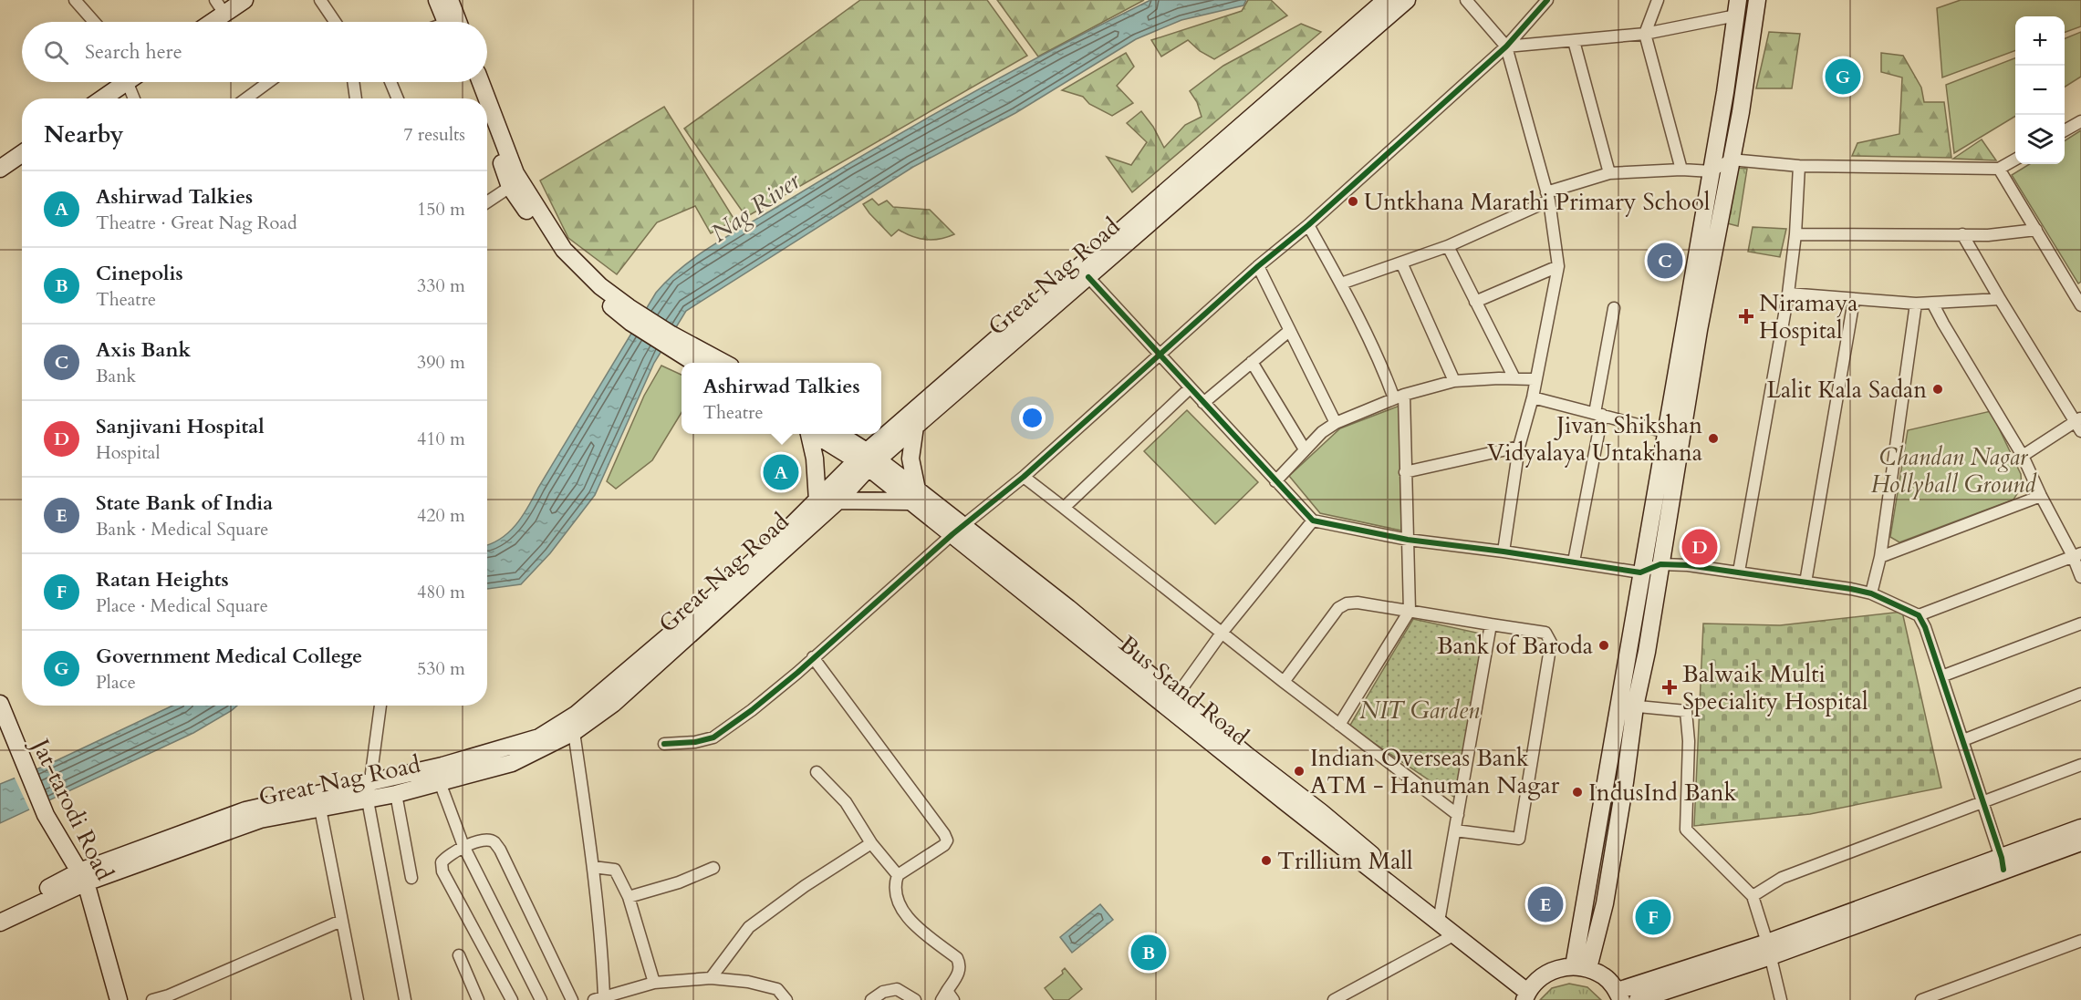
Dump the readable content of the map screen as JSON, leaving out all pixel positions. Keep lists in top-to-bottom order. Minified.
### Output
{"streets":{"main road":["Great Nag Road","Bus Stand Road","Jat-tarodi Road"]},"crossings":[["Great Nag Road","Bus Stand Road"],["Great Nag Road","Jat-tarodi Road"]],"water":["Nag River"],"parks":["Chandan Nagar Hollyball Ground","NIT Garden"],"places":{"other":["Untkhana Marathi Primary School","Lalit Kala Sadan","Jivan Shikshan Vidyalaya Untakhana","Bank of Baroda","Indian Overseas Bank ATM - Hanuman Nagar","IndusInd Bank","Trillium Mall"],"health":["Niramaya Hospital","Balwaik Multi Speciality Hospital"]},"page":{"map_buttons":["+","−"],"search":"Search here","pins":["G","C","A","D","E","F","B"],"heading":["Nearby","7 results"],"list":[{"mark":"A","name":"Ashirwad Talkies","note":"Theatre · Great Nag Road","value":"150 m"},{"mark":"B","name":"Cinepolis","note":"Theatre","value":"330 m"},{"mark":"C","name":"Axis Bank","note":"Bank","value":"390 m"},{"mark":"D","name":"Sanjivani Hospital","note":"Hospital","value":"410 m"},{"mark":"E","name":"State Bank of India","note":"Bank · Medical Square","value":"420 m"},{"mark":"F","name":"Ratan Heights","note":"Place · Medical Square","value":"480 m"},{"mark":"G","name":"Government Medical College","note":"Place","value":"530 m"}],"popup":["Ashirwad Talkies","Theatre"]}}
